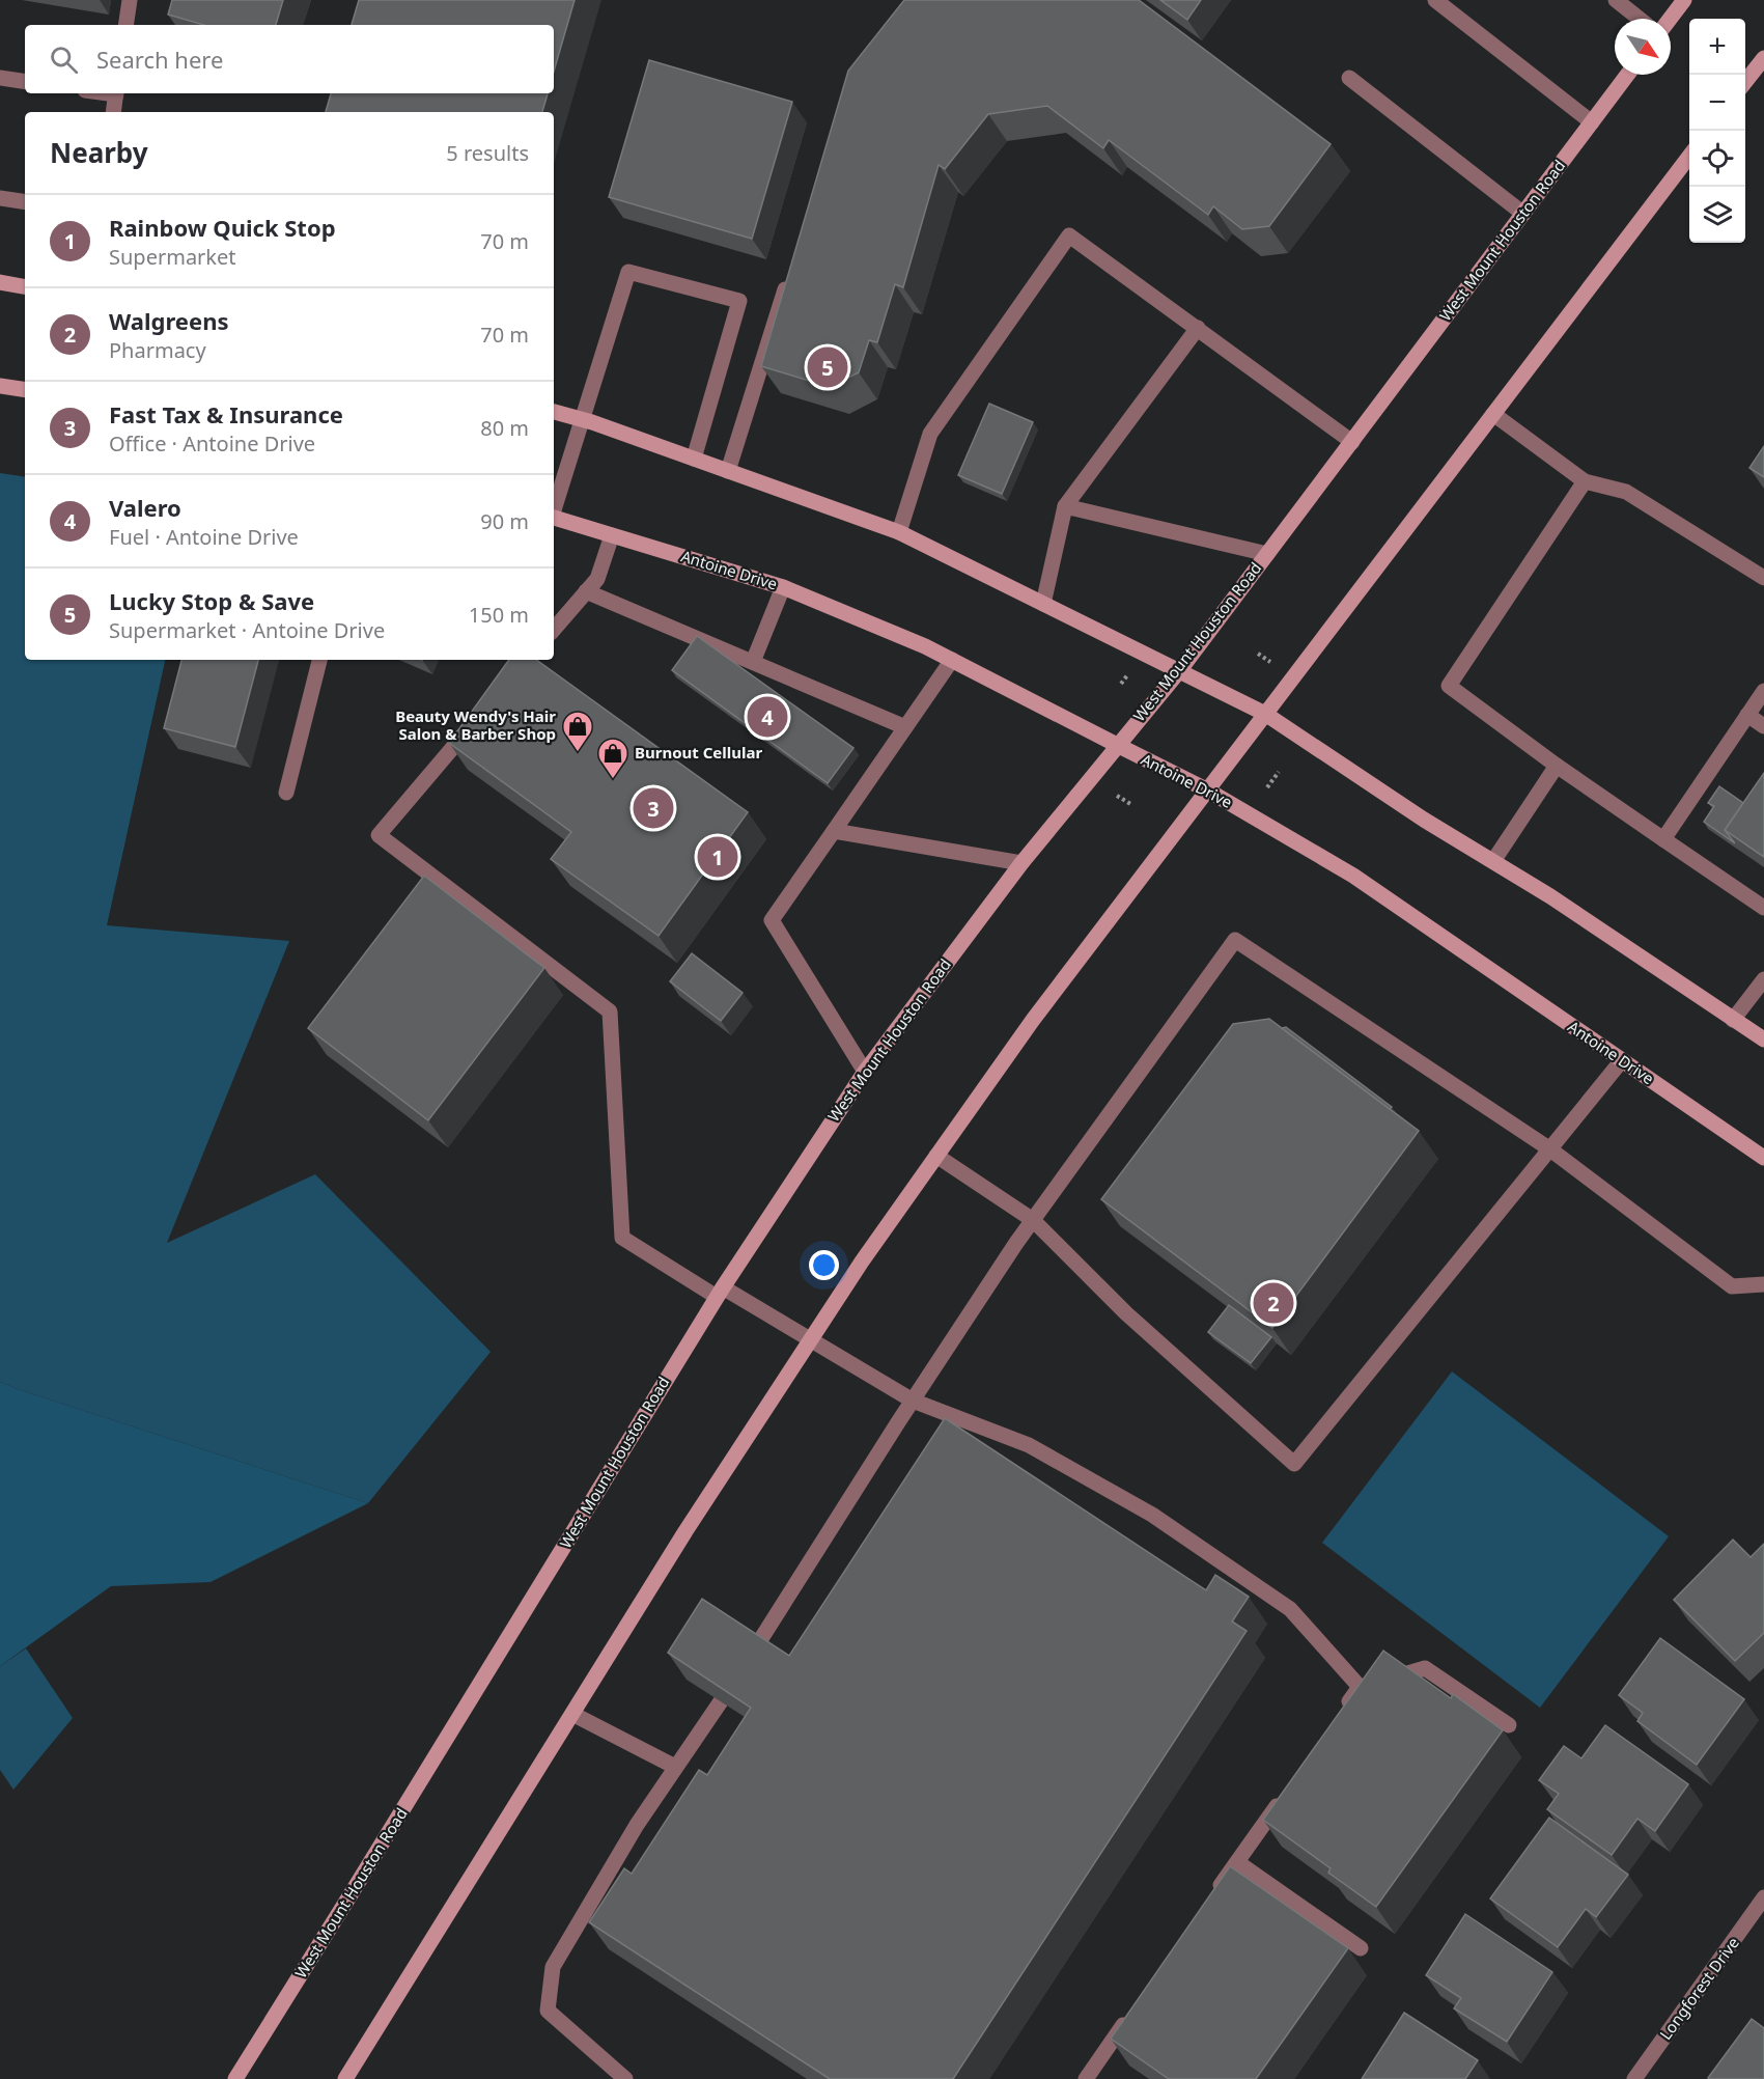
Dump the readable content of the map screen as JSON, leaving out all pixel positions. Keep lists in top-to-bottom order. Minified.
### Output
{"streets":{"main road":["West Mount Houston Road","Antoine Drive"],"street":["Longforest Drive"]},"crossings":[["West Mount Houston Road","Antoine Drive"]],"places":{"shop":["Beauty Wendy's Hair Salon & Barber Shop","Burnout Cellular"]},"north":"bottom right","page":{"map_buttons":["+","−"],"search":"Search here","heading":["Nearby","5 results"],"list":[{"mark":"1","name":"Rainbow Quick Stop","note":"Supermarket","value":"70 m"},{"mark":"2","name":"Walgreens","note":"Pharmacy","value":"70 m"},{"mark":"3","name":"Fast Tax & Insurance","note":"Office · Antoine Drive","value":"80 m"},{"mark":"4","name":"Valero","note":"Fuel · Antoine Drive","value":"90 m"},{"mark":"5","name":"Lucky Stop & Save","note":"Supermarket · Antoine Drive","value":"150 m"}],"pins":["5","4","3","1","2"]}}
